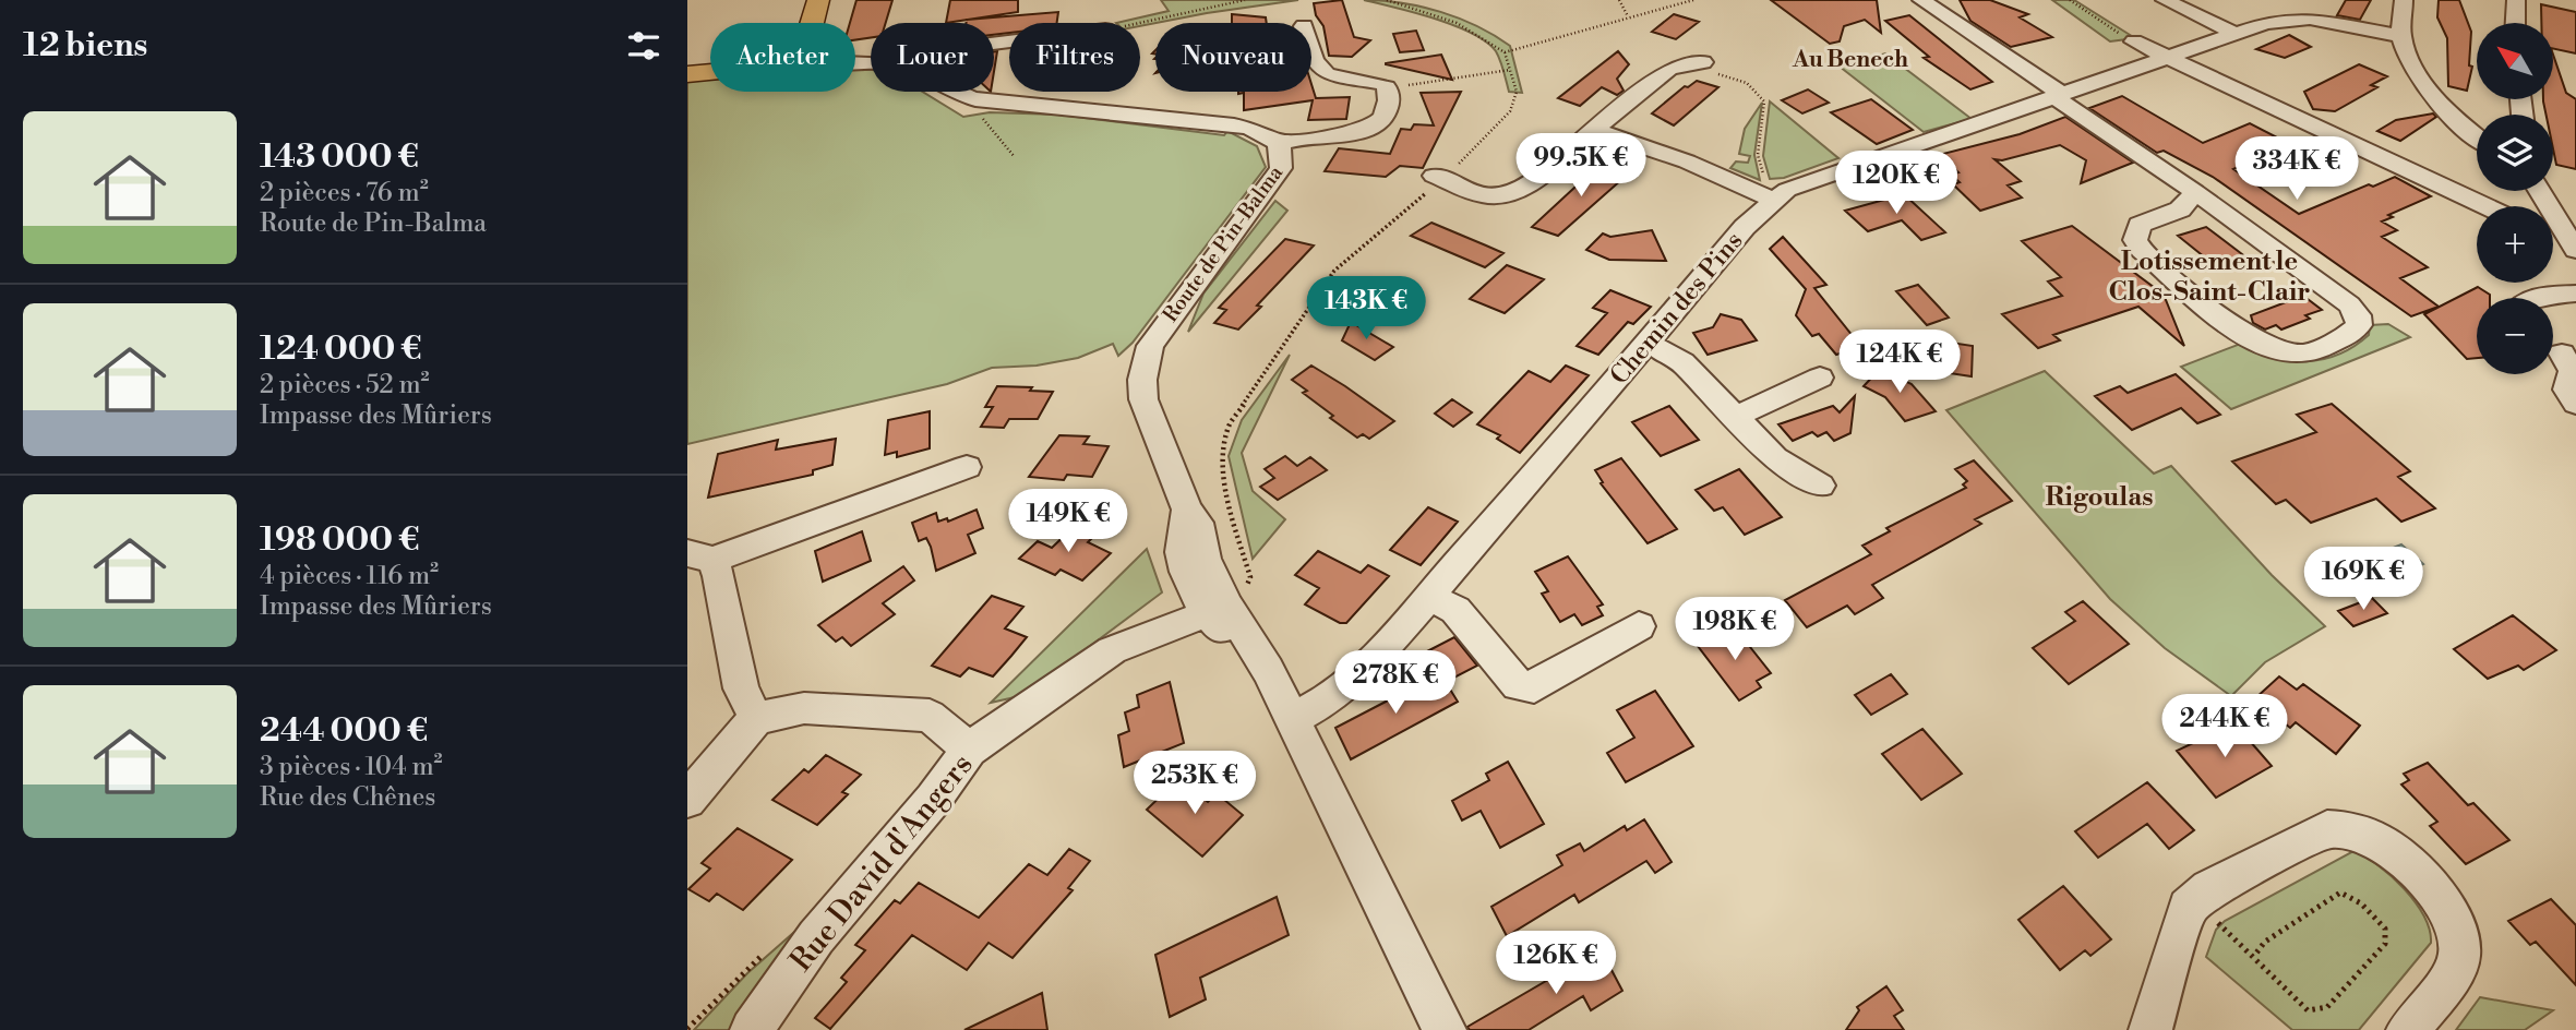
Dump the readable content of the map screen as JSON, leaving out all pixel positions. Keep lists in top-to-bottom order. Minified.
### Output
{"streets":{"street":["Route de Pin-Balma","Chemin des Pins","Rue David d'Angers"]},"crossings":[["Route de Pin-Balma","Chemin des Pins"],["Route de Pin-Balma","Rue David d'Angers"]],"districts":["Au Benech","Lotissement le Clos-Saint-Clair","Rigoulas"],"north":"top left","page":{"heading":"12 biens","map_buttons":["+","−"],"chip":["Acheter","Louer","Filtres","Nouveau"],"list":[{"name":"143 000 €","note":"2 pièces · 76 m² · Route de Pin-Balma"},{"name":"124 000 €","note":"2 pièces · 52 m² · Impasse des Mûriers"},{"name":"198 000 €","note":"4 pièces · 116 m² · Impasse des Mûriers"},{"name":"244 000 €","note":"3 pièces · 104 m² · Rue des Chênes"}],"price":["99.5K €","334K €","120K €","143K €","124K €","149K €","169K €","198K €","278K €","244K €","253K €","126K €"]}}
